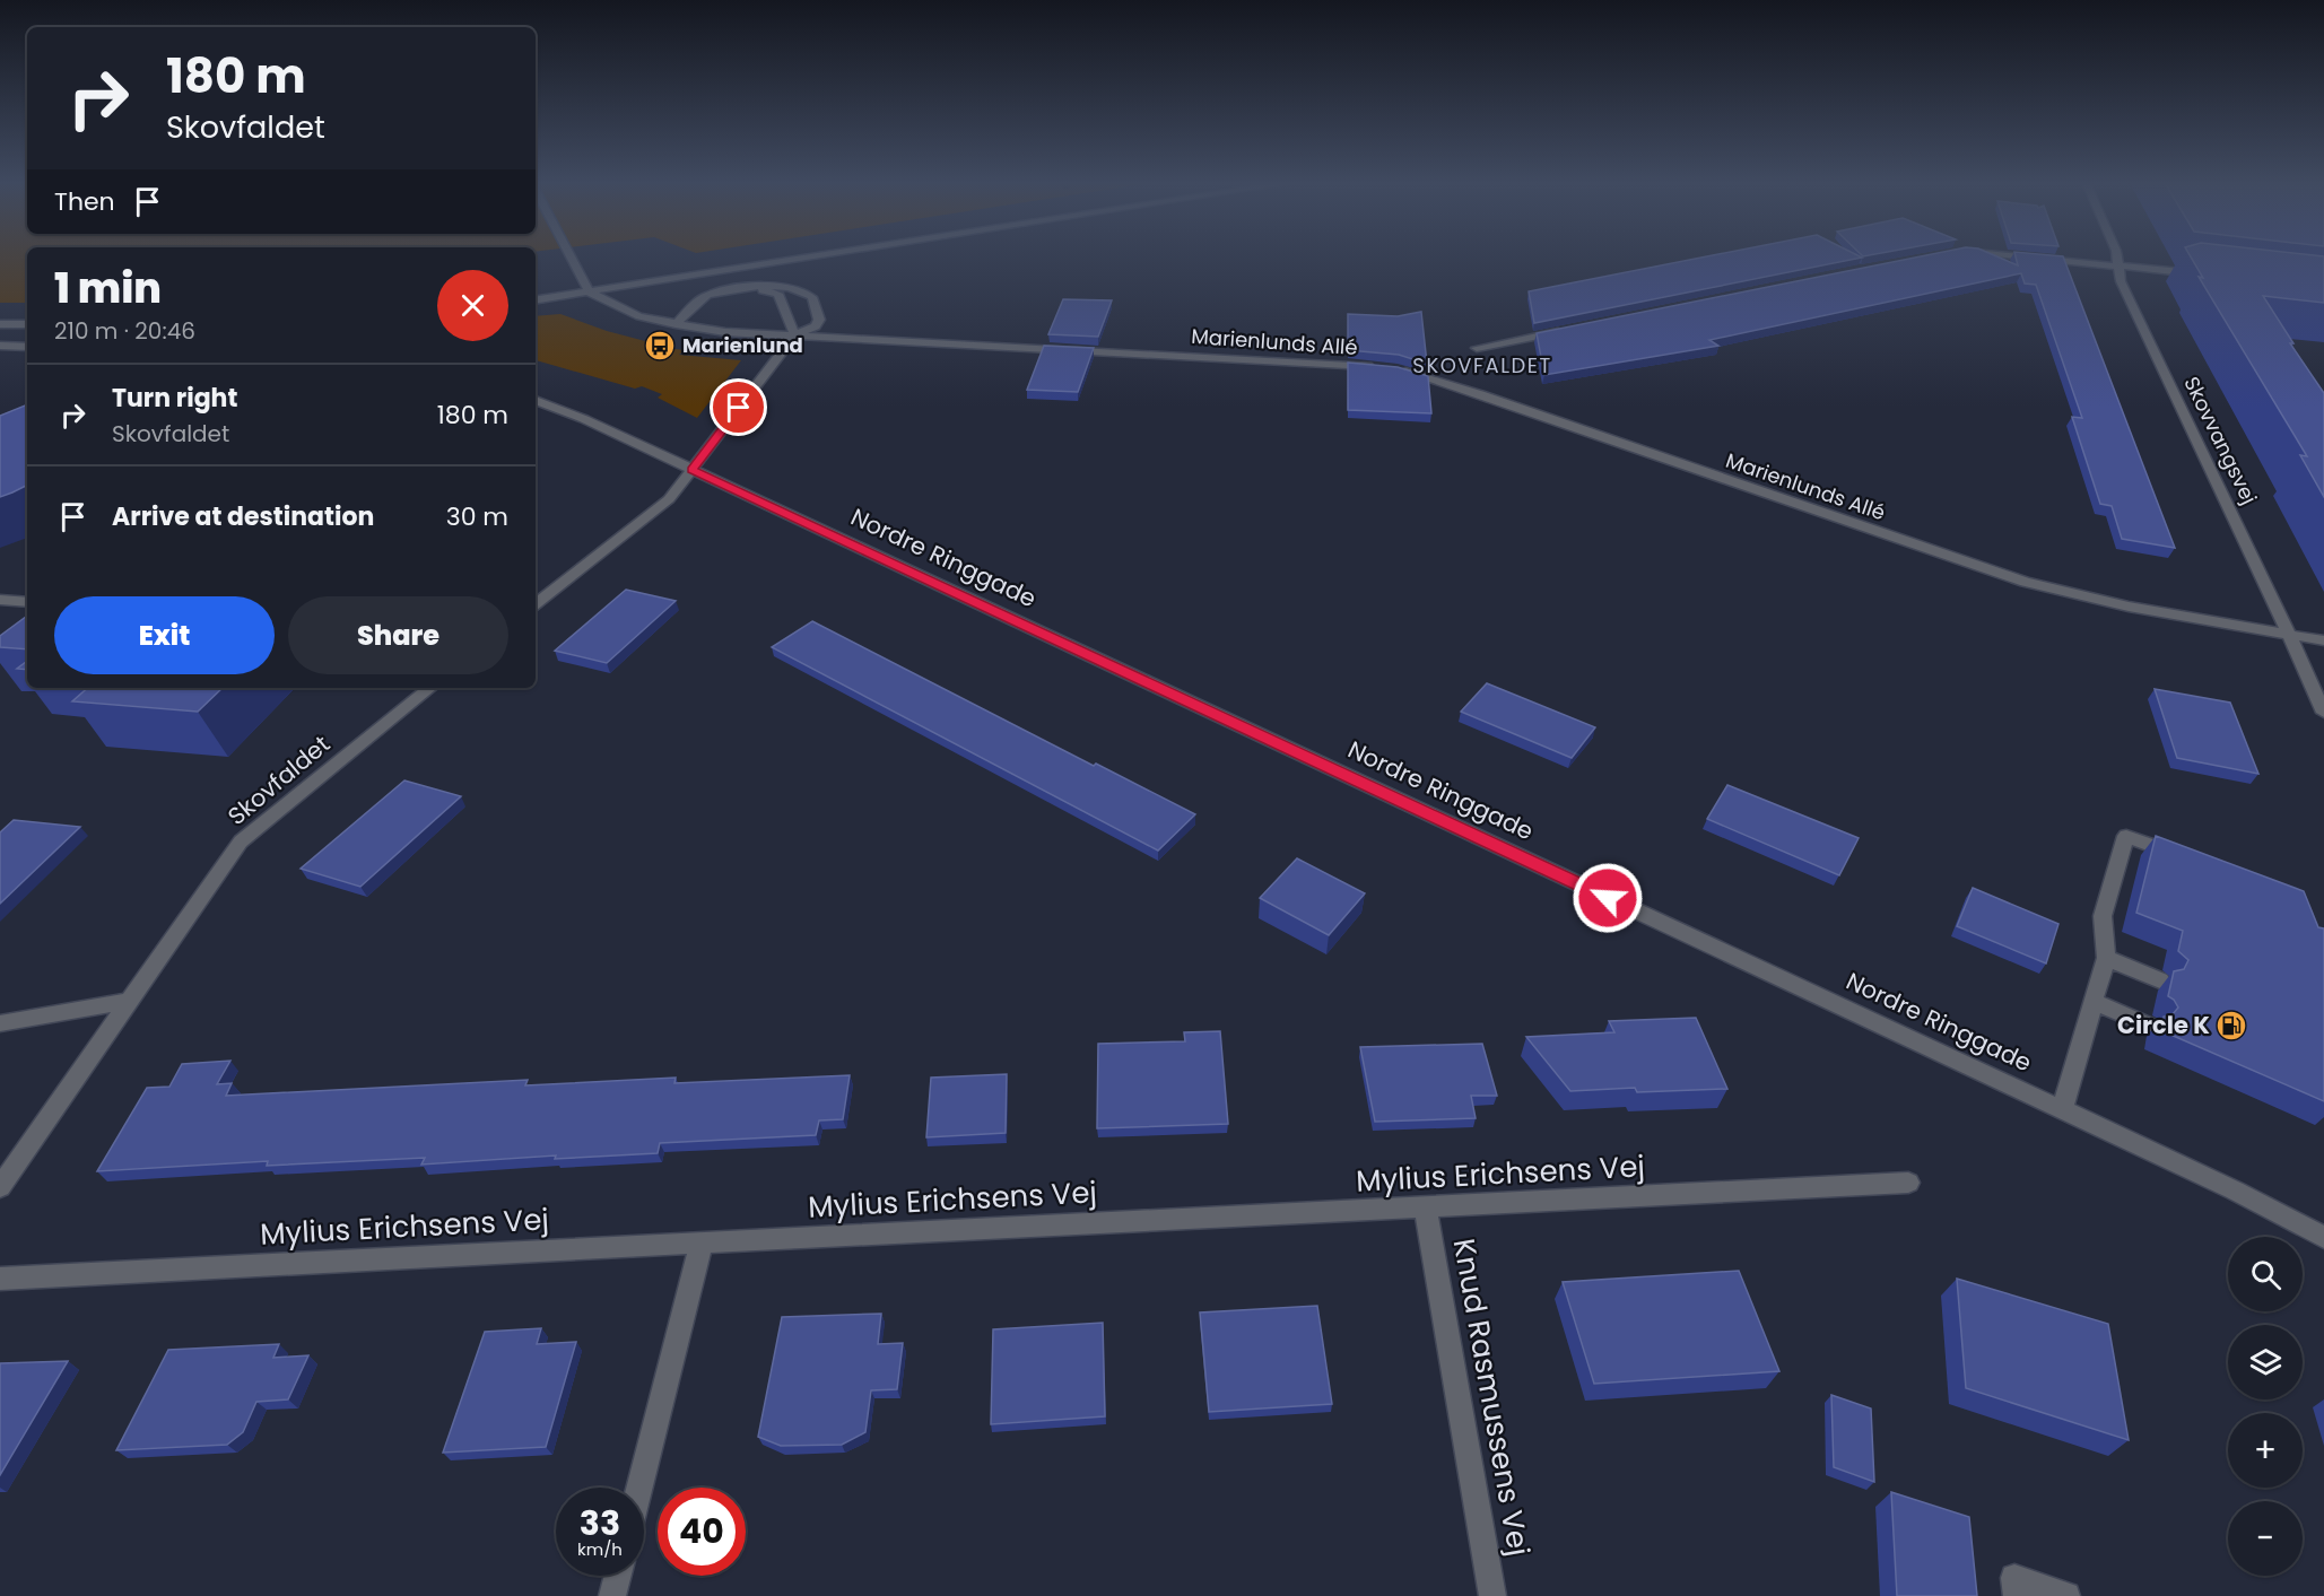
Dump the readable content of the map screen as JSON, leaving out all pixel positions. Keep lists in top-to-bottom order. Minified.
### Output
{"streets":{"street":["Marienlunds Allé","Skovvangsvej","Nordre Ringgade","Skovfaldet","Mylius Erichsens Vej","Knud Rasmussens Vej"]},"crossings":[["Marienlunds Allé","Skovvangsvej"],["Mylius Erichsens Vej","Knud Rasmussens Vej"]],"districts":["SKOVFALDET"],"places":{"bus stop":["Marienlund"],"fuel station":["Circle K"]},"page":{"turn":["180 m","Skovfaldet"],"then":"Then","heading":["1 min","210 m · 20:46"],"list":[{"name":"Turn right","note":"Skovfaldet","value":"180 m"},{"name":"Arrive at destination","value":"30 m"}],"buttons":["Exit","Share"],"map_buttons":["+","−"],"speed":"33 km/h","limit":"40"}}
